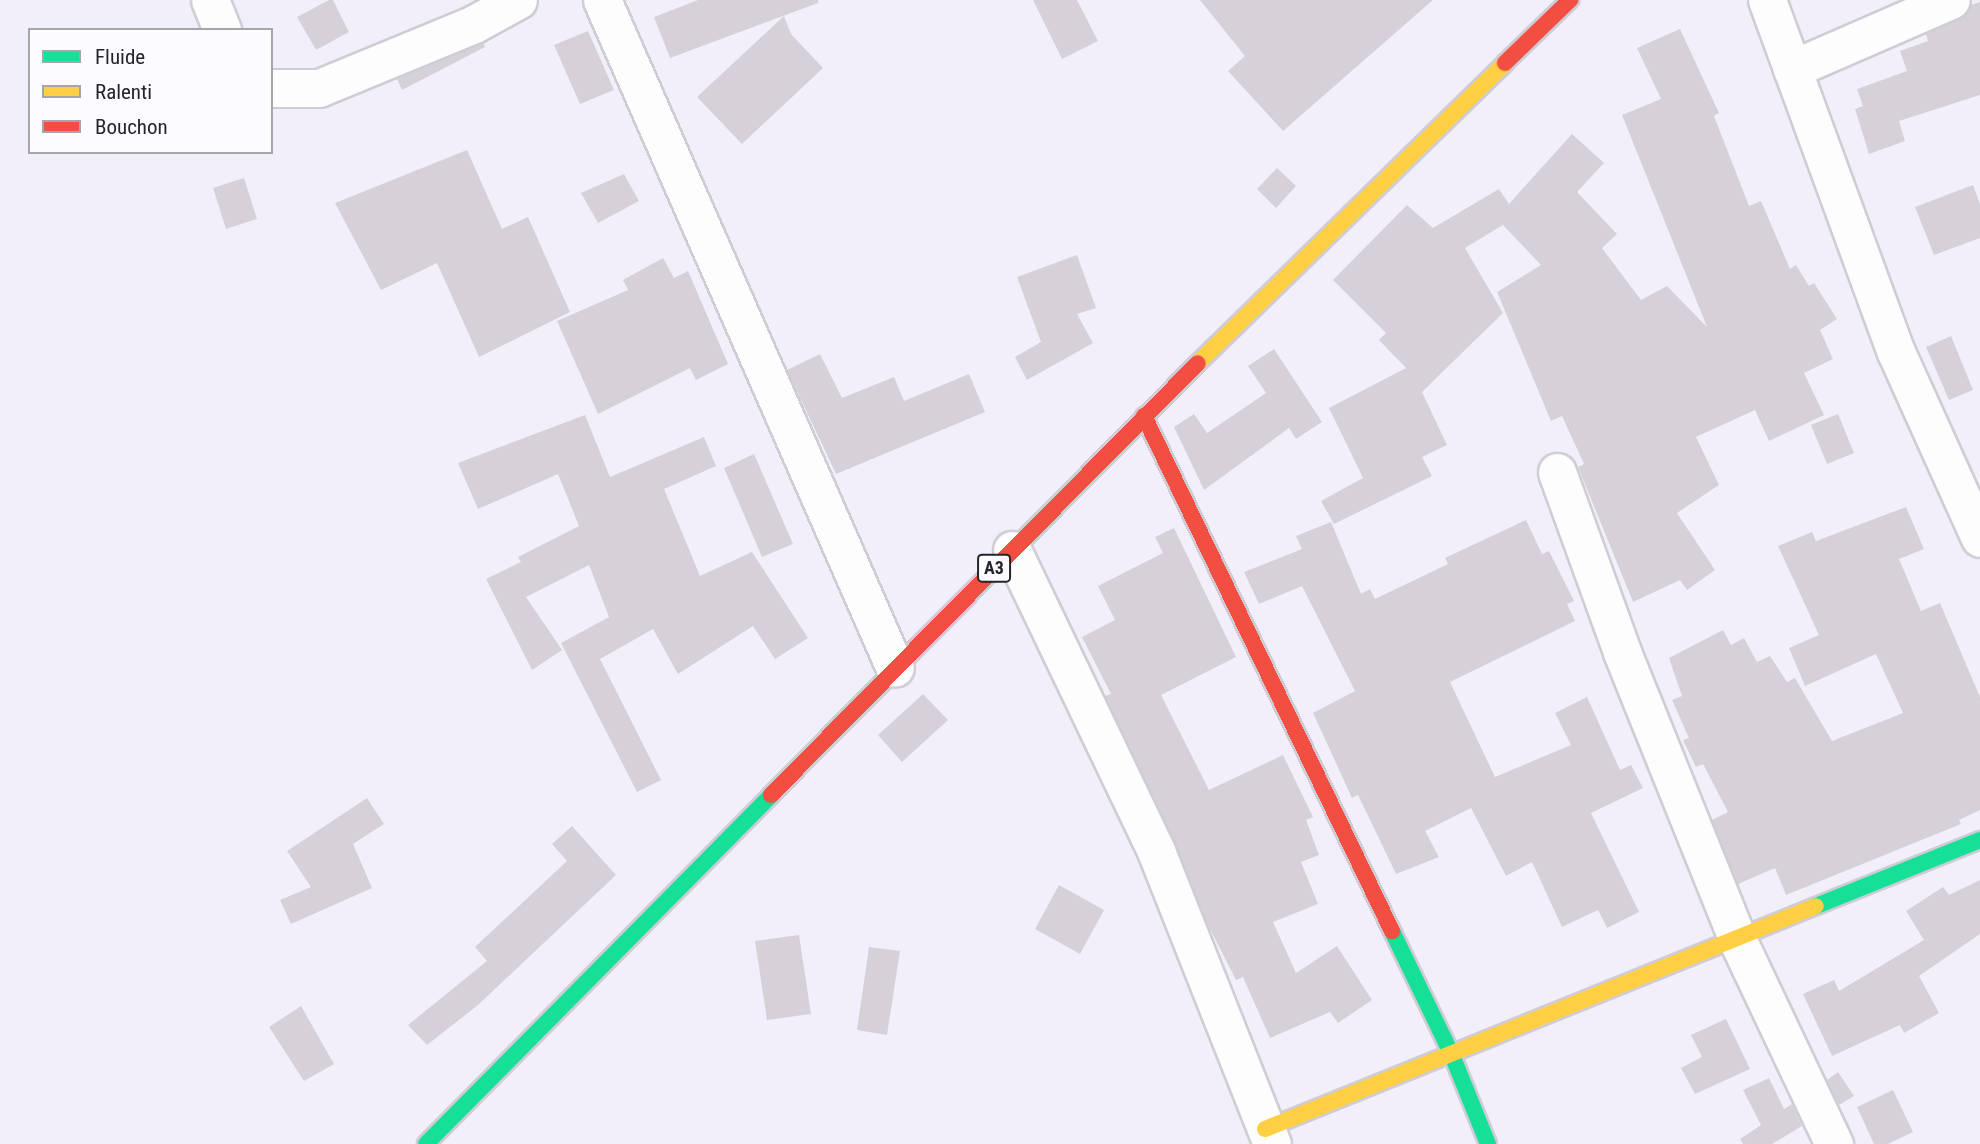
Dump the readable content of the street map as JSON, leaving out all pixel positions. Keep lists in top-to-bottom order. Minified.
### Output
{"streets":{"main road":["A3"]},"legend":["Fluide","Ralenti","Bouchon"]}
